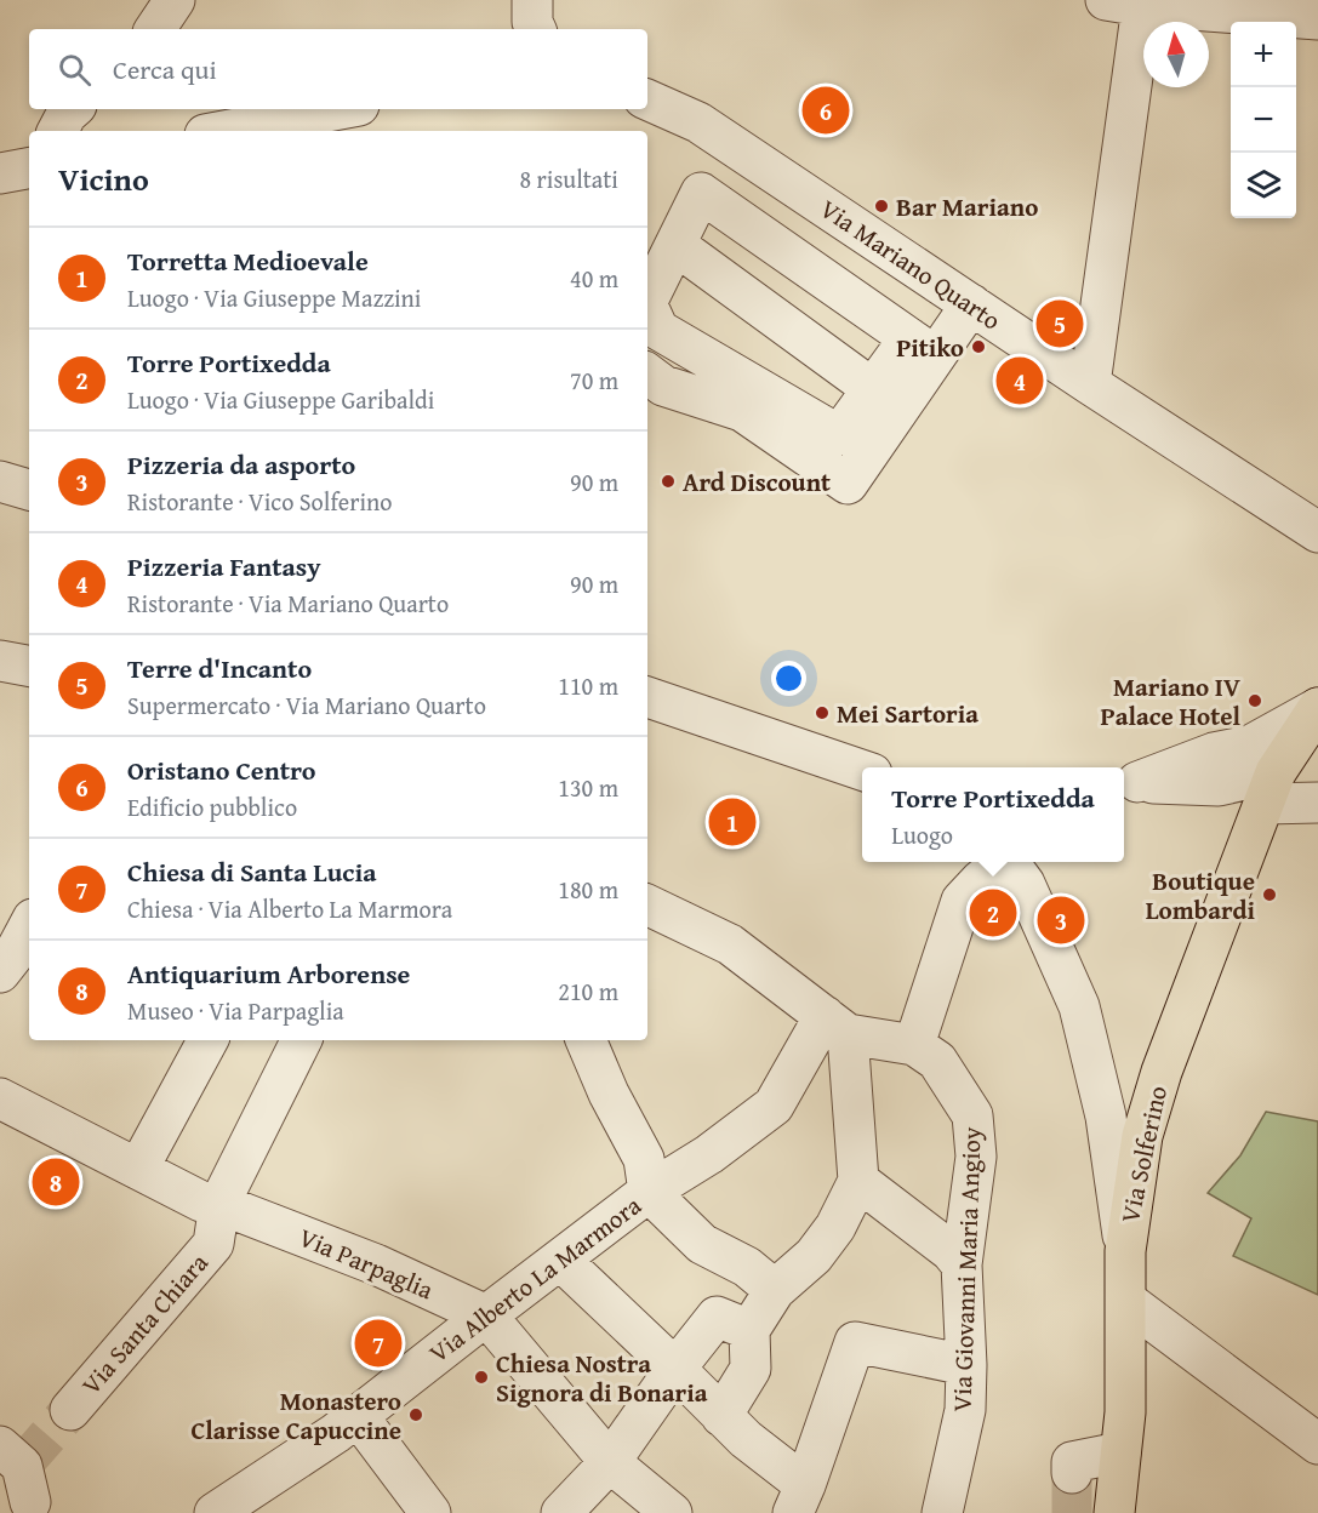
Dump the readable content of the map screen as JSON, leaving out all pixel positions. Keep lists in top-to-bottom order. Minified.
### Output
{"streets":{"main road":["Via Solferino"],"street":["Via Mariano Quarto","Via Parpaglia","Via Giovanni Maria Angioy","Via Alberto La Marmora","Via Santa Chiara"]},"crossings":[["Via Parpaglia","Via Alberto La Marmora"],["Via Parpaglia","Via Santa Chiara"]],"places":["Bar Mariano","Pitiko","Ard Discount","Mariano IV Palace Hotel","Mei Sartoria","Boutique Lombardi","Chiesa Nostra Signora di Bonaria","Monastero Clarisse Capuccine"],"north":"top","page":{"map_buttons":["+","−"],"search":"Cerca qui","pins":["6","5","4","1","2","3","8","7"],"heading":["Vicino","8 risultati"],"list":[{"mark":"1","name":"Torretta Medioevale","note":"Luogo · Via Giuseppe Mazzini","value":"40 m"},{"mark":"2","name":"Torre Portixedda","note":"Luogo · Via Giuseppe Garibaldi","value":"70 m"},{"mark":"3","name":"Pizzeria da asporto","note":"Ristorante · Vico Solferino","value":"90 m"},{"mark":"4","name":"Pizzeria Fantasy","note":"Ristorante · Via Mariano Quarto","value":"90 m"},{"mark":"5","name":"Terre d'Incanto","note":"Supermercato · Via Mariano Quarto","value":"110 m"},{"mark":"6","name":"Oristano Centro","note":"Edificio pubblico","value":"130 m"},{"mark":"7","name":"Chiesa di Santa Lucia","note":"Chiesa · Via Alberto La Marmora","value":"180 m"},{"mark":"8","name":"Antiquarium Arborense","note":"Museo · Via Parpaglia","value":"210 m"}],"popup":["Torre Portixedda","Luogo"]}}
